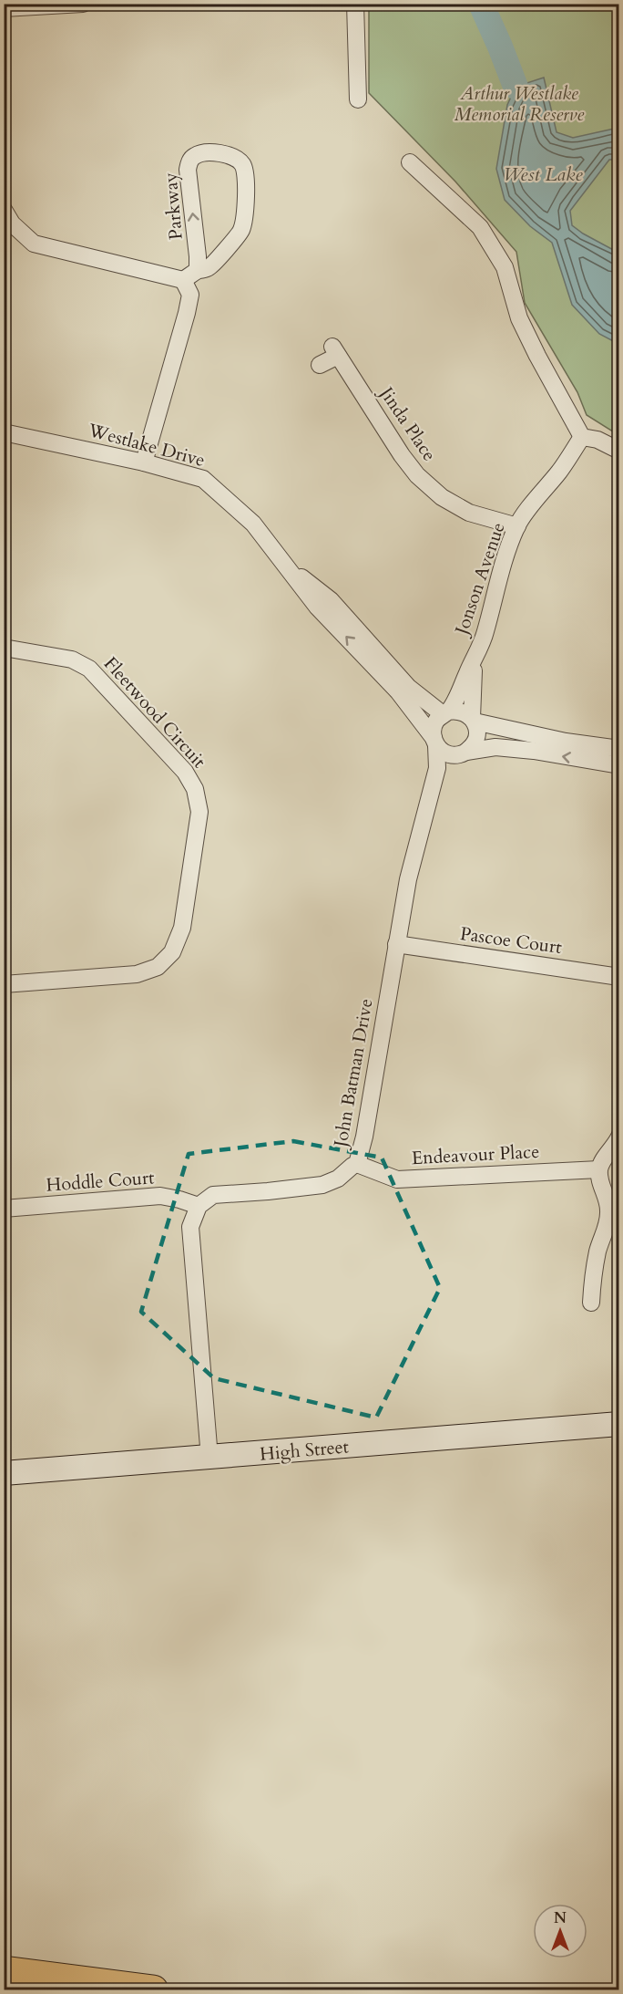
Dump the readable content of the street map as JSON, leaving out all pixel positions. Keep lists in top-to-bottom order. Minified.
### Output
{"streets":{"main road":["High Street"],"street":["Parkway","Jinda Place","Westlake Drive","Jonson Avenue","Fleetwood Circuit","Pascoe Court","John Batman Drive","Endeavour Place","Hoddle Court"]},"crossings":[["Jinda Place","Jonson Avenue"],["Westlake Drive","Jonson Avenue"],["Westlake Drive","John Batman Drive"],["Jonson Avenue","John Batman Drive"],["Pascoe Court","John Batman Drive"],["John Batman Drive","Endeavour Place"],["John Batman Drive","Hoddle Court"]],"water":["West Lake"],"parks":["Arthur Westlake Memorial Reserve"],"north":"top"}
